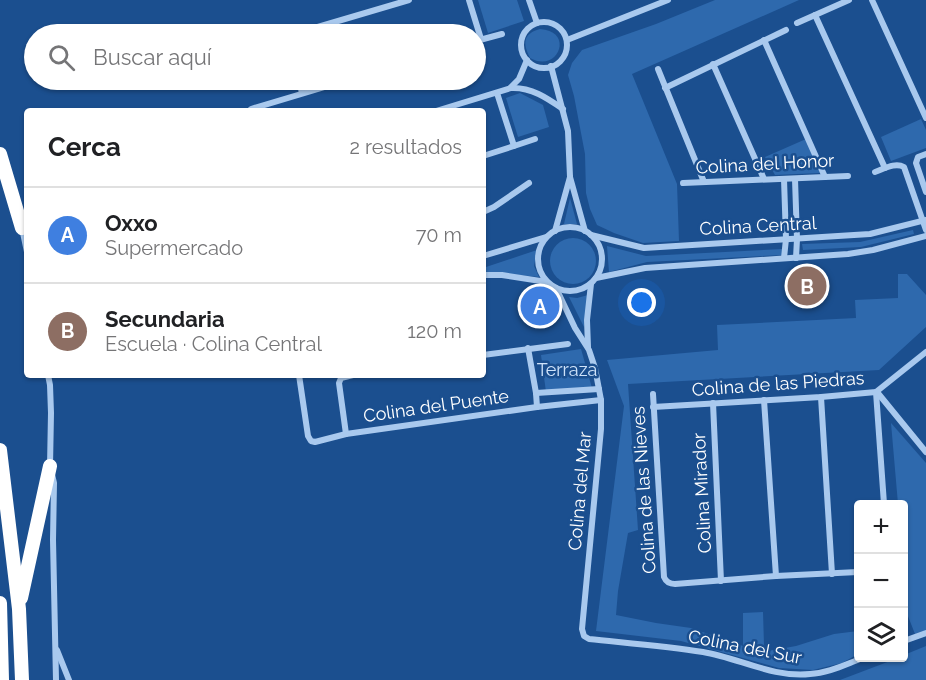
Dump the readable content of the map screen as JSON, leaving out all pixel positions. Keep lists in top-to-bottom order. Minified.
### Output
{"streets":{"street":["Colina del Honor","Colina Central","Colina de las Piedras","Colina del Puente","Colina de las Nieves","Colina del Mar","Colina Mirador","Colina del Sur"]},"crossings":[["Colina Central","Colina del Mar"],["Colina de las Piedras","Colina de las Nieves"],["Colina de las Piedras","Colina Mirador"],["Colina del Puente","Colina del Mar"],["Colina de las Nieves","Colina Mirador"],["Colina del Mar","Colina del Sur"]],"parks":["Terraza"],"page":{"search":"Buscar aquí","heading":["Cerca","2 resultados"],"list":[{"mark":"A","name":"Oxxo","note":"Supermercado","value":"70 m"},{"mark":"B","name":"Secundaria","note":"Escuela · Colina Central","value":"120 m"}],"pins":["B","A"],"map_buttons":["+","−"]}}
